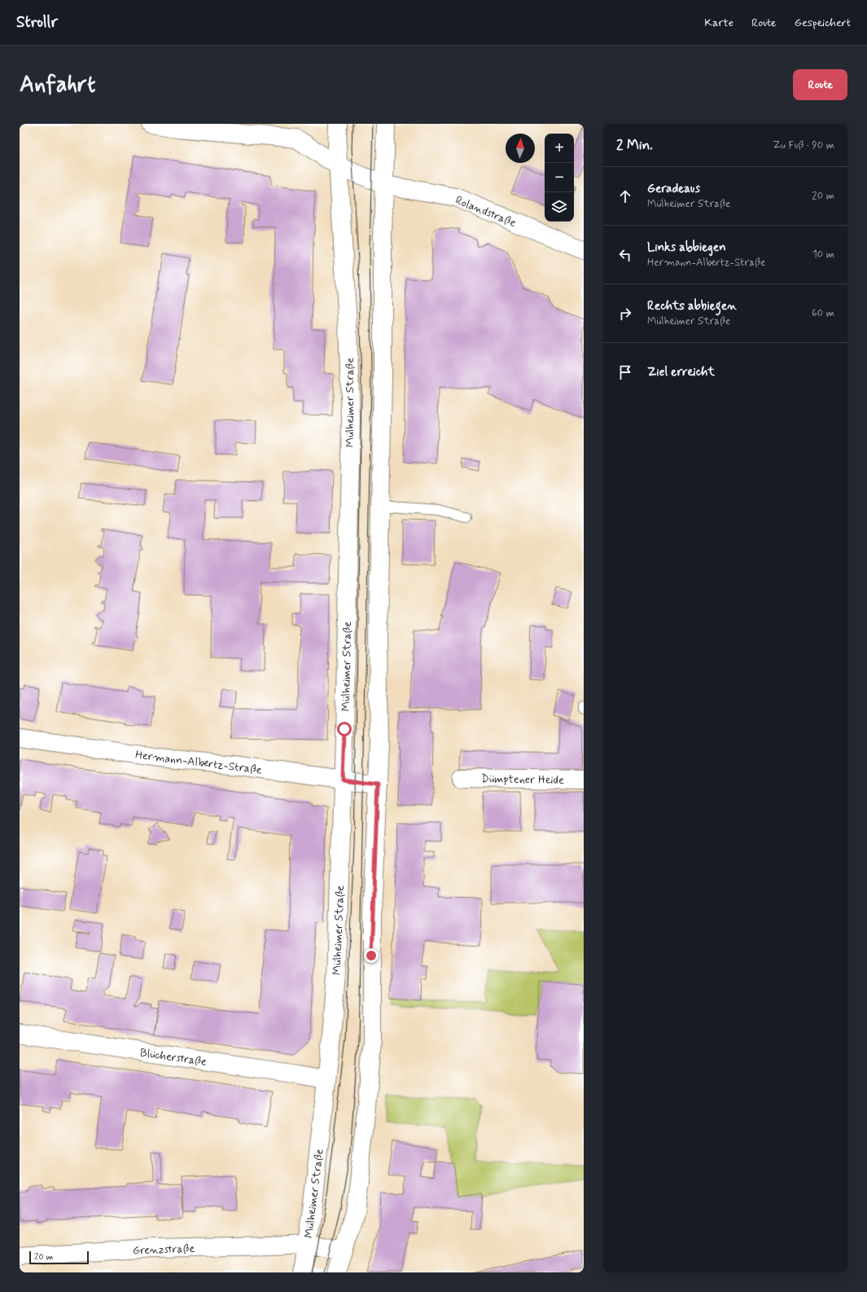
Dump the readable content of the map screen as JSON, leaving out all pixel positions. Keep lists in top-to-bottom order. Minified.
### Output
{"streets":{"main road":["Rolandstraße","Mülheimer Straße","Hermann-Albertz-Straße","Dümptener Heide","Blücherstraße","Grenzstraße"]},"crossings":[["Mülheimer Straße","Hermann-Albertz-Straße"],["Mülheimer Straße","Blücherstraße"],["Mülheimer Straße","Grenzstraße"]],"scale_bar":"20 m","north":"top","page":{"header":"Strollr","nav":["Karte","Route","Gespeichert"],"buttons":"Route","title":"Anfahrt","heading":["2 Min.","Zu Fuß · 90 m"],"map_buttons":["+","−"],"list":[["Geradeaus","Mülheimer Straße","20 m"],["Links abbiegen","Hermann-Albertz-Straße","10 m"],["Rechts abbiegen","Mülheimer Straße","60 m"],"Ziel erreicht"],"scale":"20 m"}}
